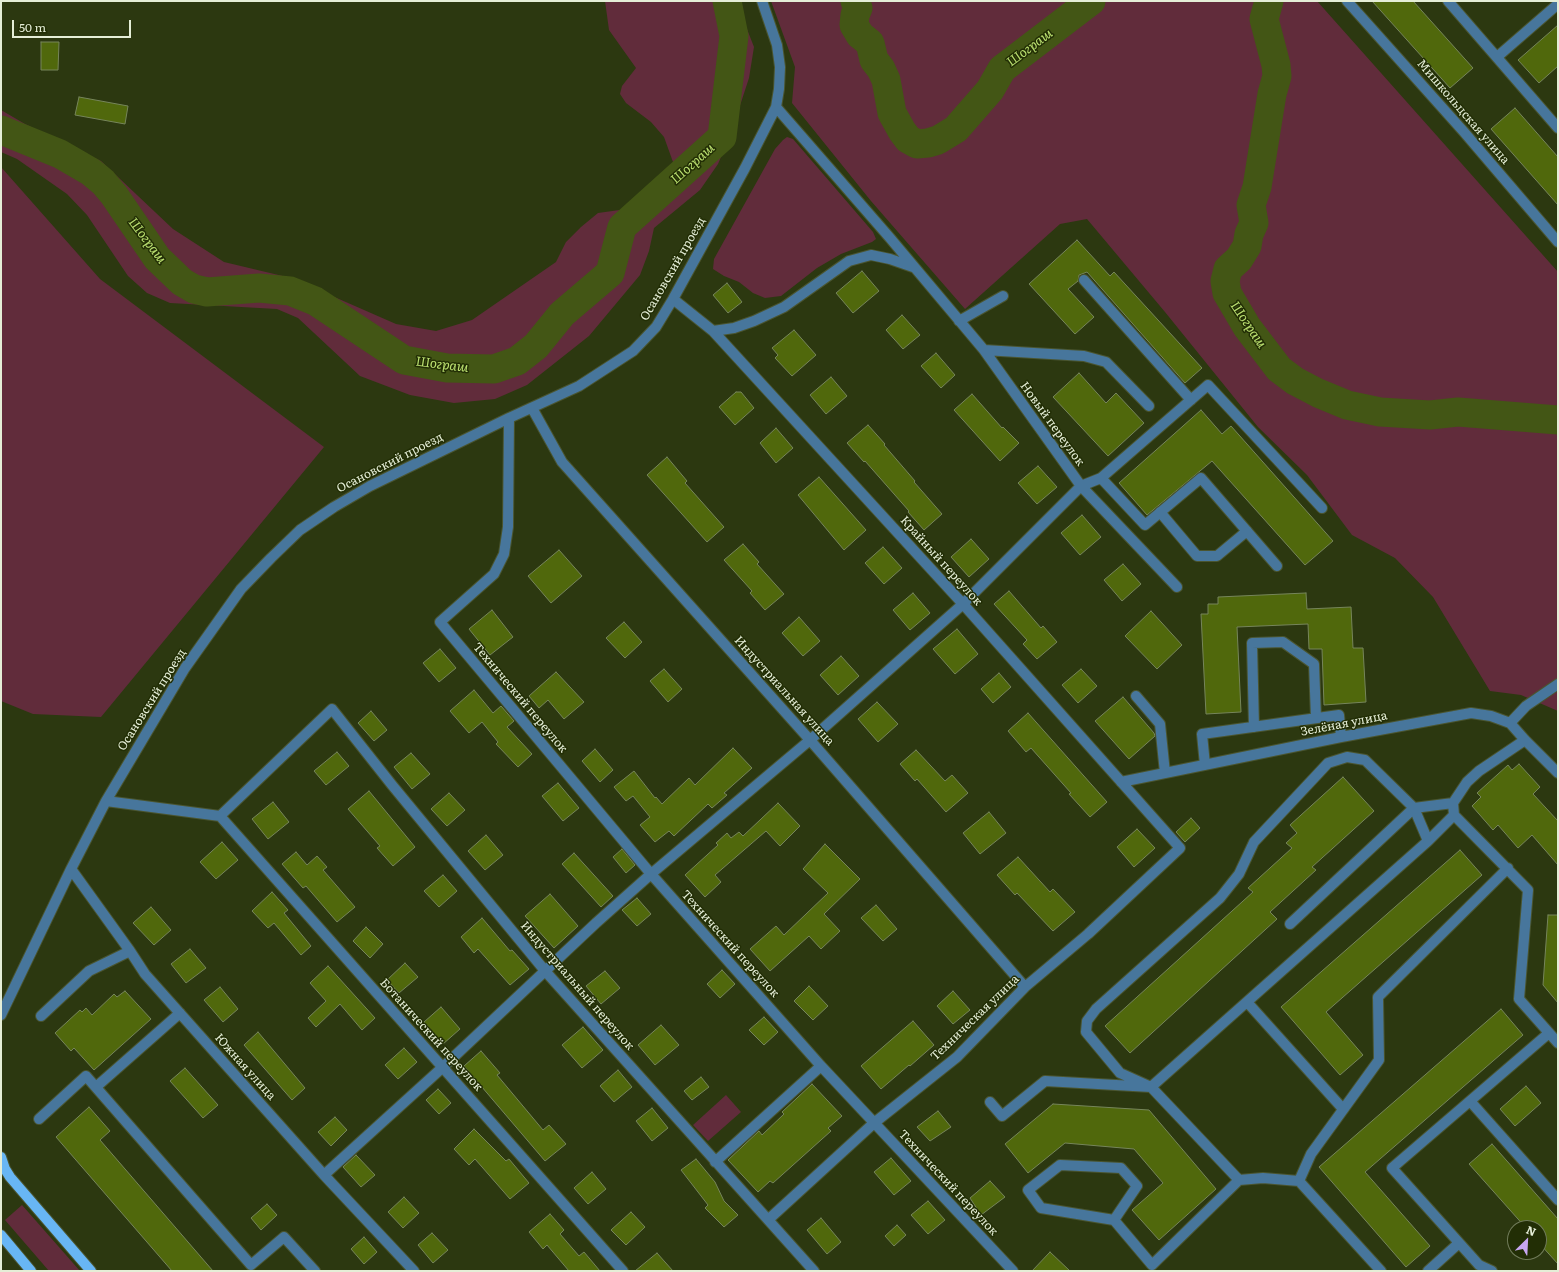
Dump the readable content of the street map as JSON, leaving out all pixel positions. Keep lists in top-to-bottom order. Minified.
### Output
{"streets":{"street":["Мишкольцская улица","Осановский проезд","Новый переулок","Крайный переулок","Индустриальная улица","Технический переулок","Зелёная улица","Индустриальный переулок","Техническая улица","Ботанический переулок","Южная улица"]},"crossings":[["Осановский проезд","Новый переулок"],["Осановский проезд","Крайный переулок"],["Осановский проезд","Индустриальная улица"],["Осановский проезд","Технический переулок"],["Осановский проезд","Южная улица"],["Крайный переулок","Зелёная улица"],["Крайный переулок","Техническая улица"],["Индустриальная улица","Техническая улица"],["Технический переулок","Техническая улица"],["Индустриальный переулок","Техническая улица"],["Индустриальный переулок","Ботанический переулок"]],"water":["Шограш"],"scale_bar":"50 m","north":"top right"}
